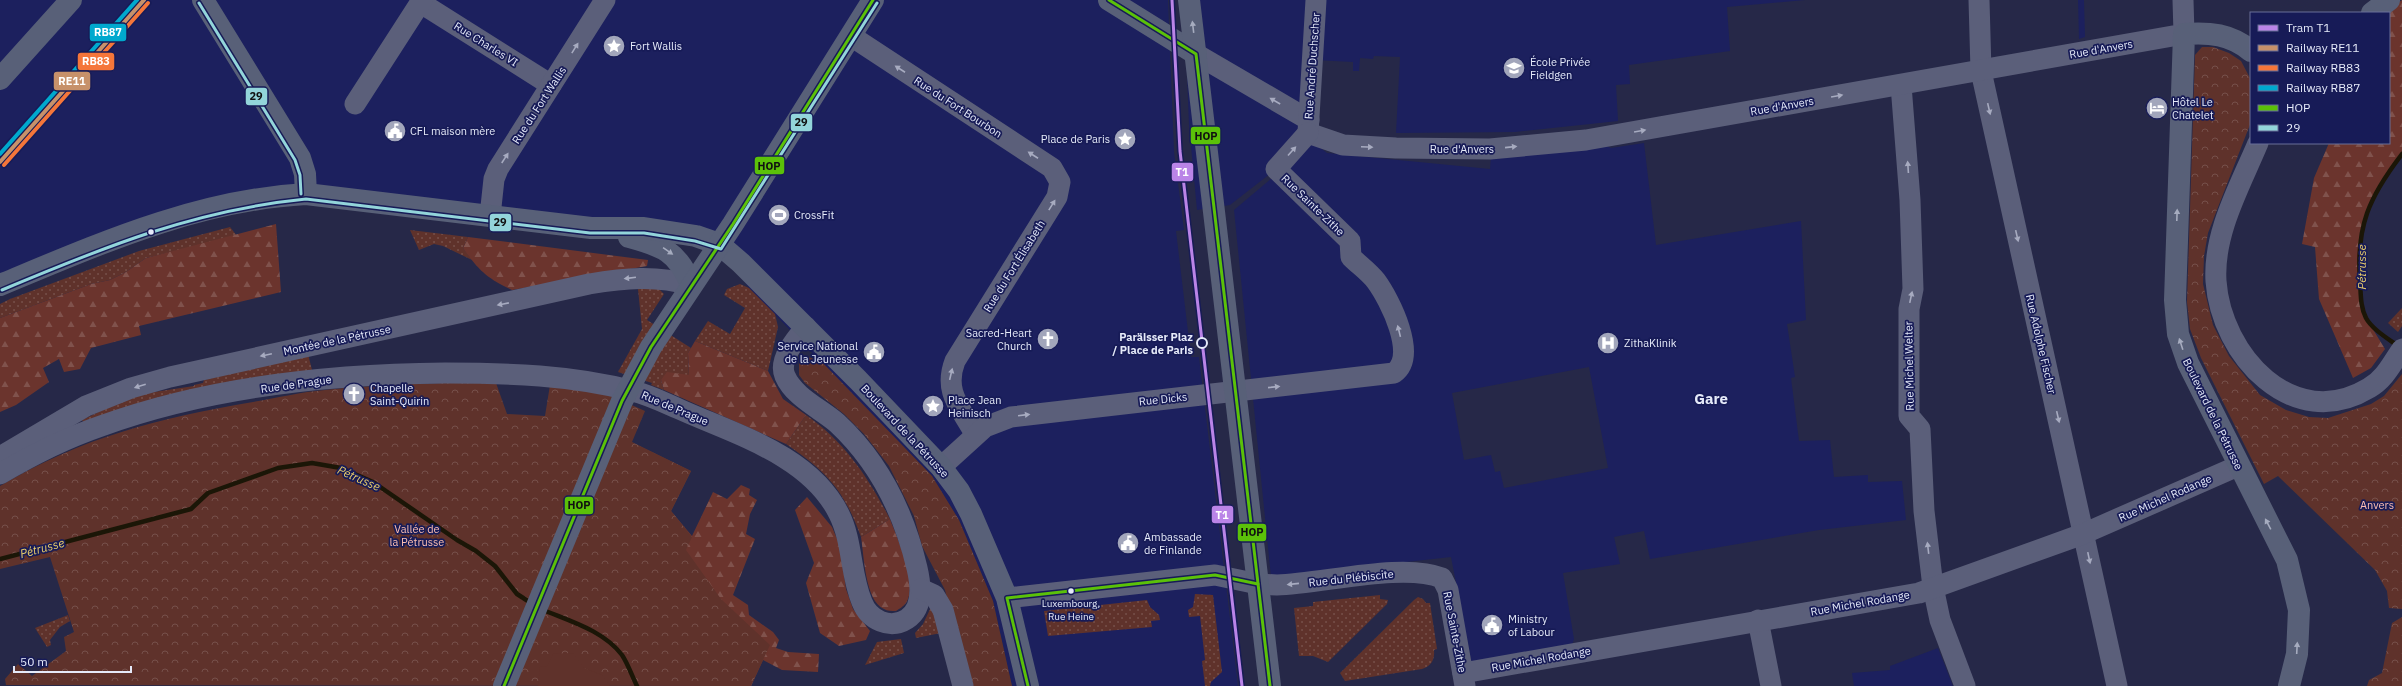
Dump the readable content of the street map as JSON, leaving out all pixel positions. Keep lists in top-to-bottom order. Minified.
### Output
{"streets":{"main road":["Rue d'Anvers","Boulevard de la Pétrusse"],"street":["Rue Charles VI","Rue André Duchscher","Rue du Fort Wallis","Rue du Fort Bourbon","Rue Sainte-Zithe","Rue du Fort Élisabeth","Montée de la Pétrusse","Rue Adolphe Fischer","Rue Michel Welter","Rue de Prague","Rue Dicks","Rue Michel Rodange","Rue du Plébiscite"]},"crossings":[["Rue Charles VI","Rue du Fort Wallis"],["Rue d'Anvers","Rue André Duchscher"],["Rue d'Anvers","Rue Sainte-Zithe"],["Rue d'Anvers","Rue Adolphe Fischer"],["Rue d'Anvers","Rue Michel Welter"],["Rue d'Anvers","Boulevard de la Pétrusse"],["Rue André Duchscher","Rue Sainte-Zithe"],["Rue du Fort Bourbon","Rue du Fort Élisabeth"],["Rue Sainte-Zithe","Rue Dicks"],["Rue Sainte-Zithe","Rue Michel Rodange"],["Rue Sainte-Zithe","Rue du Plébiscite"],["Rue du Fort Élisabeth","Rue Dicks"],["Rue Adolphe Fischer","Rue Michel Rodange"],["Rue Michel Welter","Rue Michel Rodange"],["Rue de Prague","Boulevard de la Pétrusse"],["Rue Dicks","Boulevard de la Pétrusse"],["Boulevard de la Pétrusse","Rue Michel Rodange"],["Boulevard de la Pétrusse","Rue du Plébiscite"]],"one_way":["Rue du Fort Bourbon","Rue Sainte-Zithe","Rue du Fort Élisabeth","Montée de la Pétrusse","Rue Adolphe Fischer","Rue Michel Welter","Rue Dicks","Boulevard de la Pétrusse","Rue du Plébiscite"],"districts":["Gare"],"water":["Pétrusse"],"parks":["Anvers","Vallée de la Pétrusse"],"places":{"place":["Fort Wallis","Place de Paris","Place Jean Heinisch"],"school or university":["École Privée Fieldgen"],"hotel":["Hôtel Le Chatelet"],"public building":["CFL maison mère","Service National de la Jeunesse","Ambassade de Finlande","Ministry of Labour"],"sports":["CrossFit"],"church":["Sacred-Heart Church","Chapelle Saint-Quirin"],"other":["Paräisser Plaz / Place de Paris","Luxembourg, Rue Heine"],"hospital":["ZithaKlinik"]},"lines":["tram line T1","rail line RE11","rail line RB87","transit line HOP","rail line RB83","transit line 29"],"legend":["Tram T1","Railway RE11","Railway RB83","Railway RB87","HOP","29"],"scale_bar":"50 m"}
